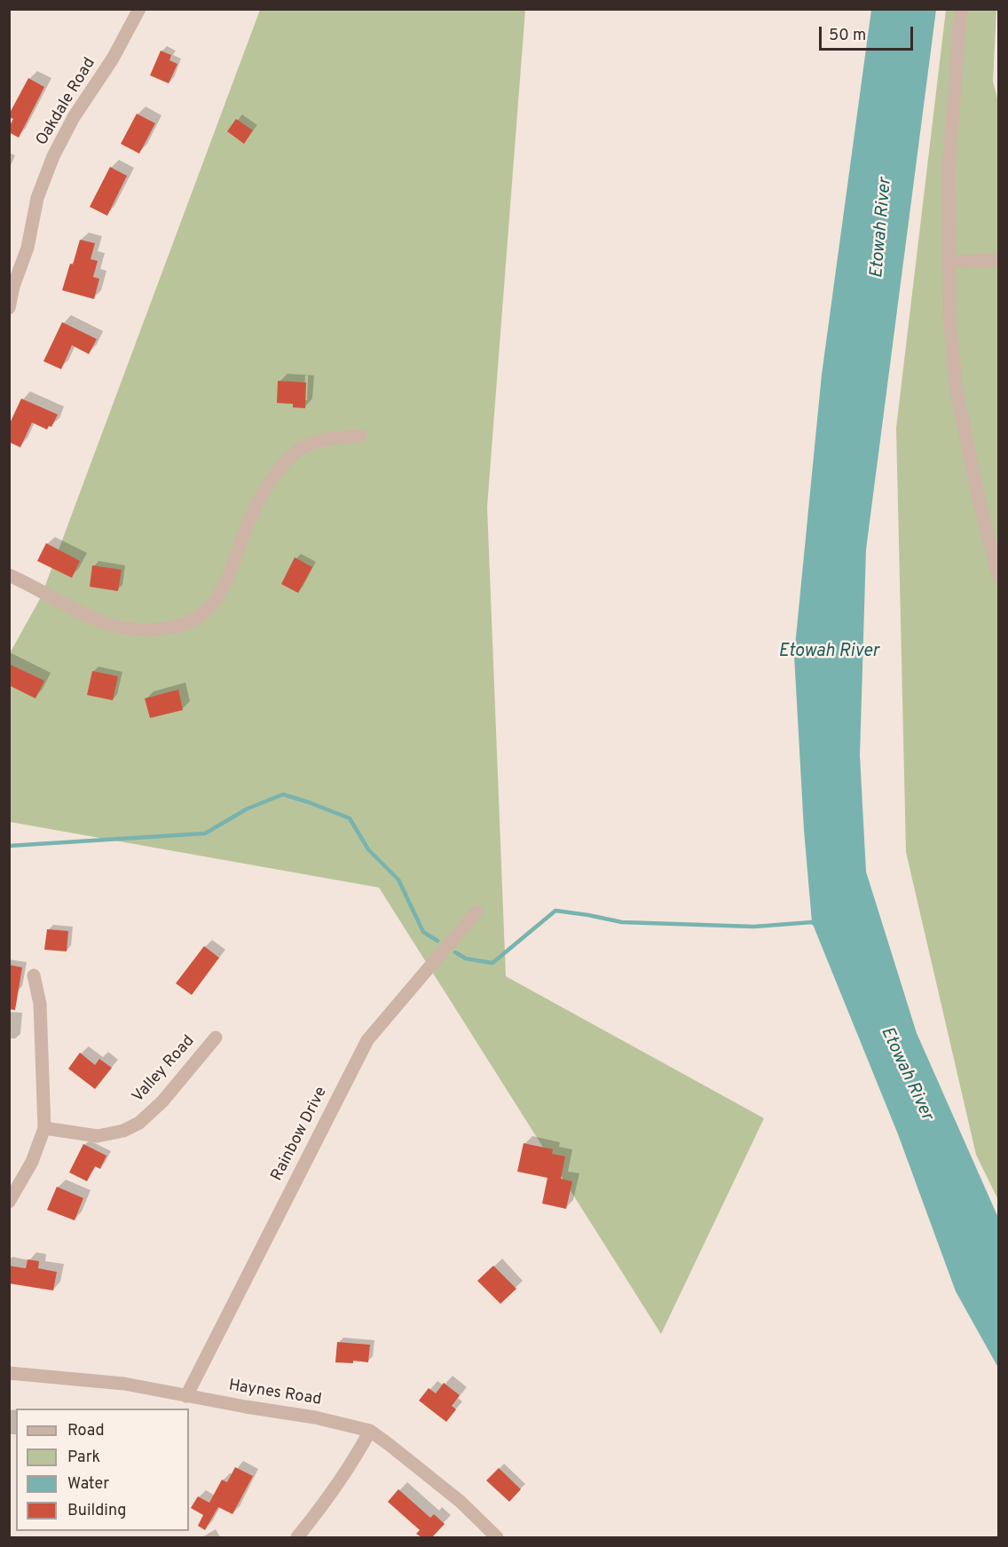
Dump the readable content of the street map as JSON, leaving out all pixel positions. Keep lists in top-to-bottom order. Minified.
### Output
{"streets":{"street":["Oakdale Road","Valley Road","Rainbow Drive","Haynes Road"]},"crossings":[["Rainbow Drive","Haynes Road"]],"water":["Etowah River"],"legend":["Road","Park","Water","Building"],"scale_bar":"50 m"}
